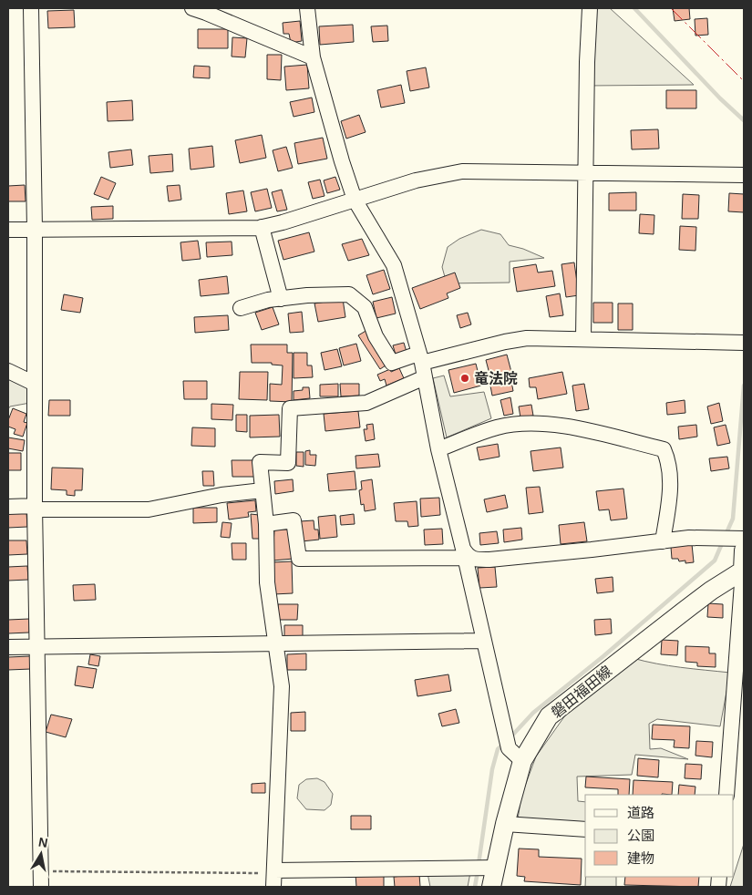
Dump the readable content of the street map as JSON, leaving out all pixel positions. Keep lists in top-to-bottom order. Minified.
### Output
{"streets":{"main road":["磐田福田線"]},"places":["竜法院"],"legend":["道路","公園","建物"],"north":"top"}
